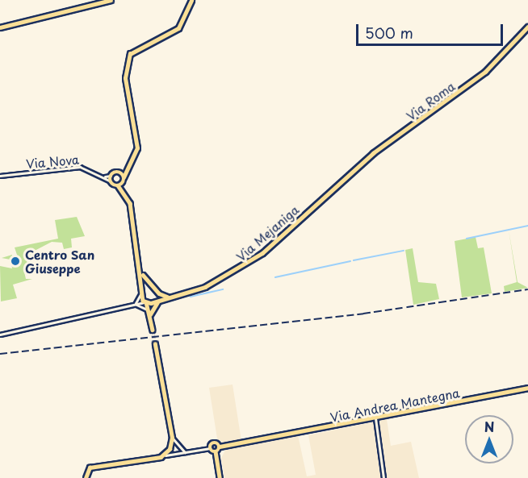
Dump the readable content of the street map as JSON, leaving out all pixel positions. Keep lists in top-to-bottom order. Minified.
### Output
{"streets":{"main road":["Via Roma","Via Nova","Via Mejaniga","Via Andrea Mantegna"]},"crossings":[["Via Roma","Via Mejaniga"]],"places":["Centro San Giuseppe"],"scale_bar":"500 m","north":"top"}
